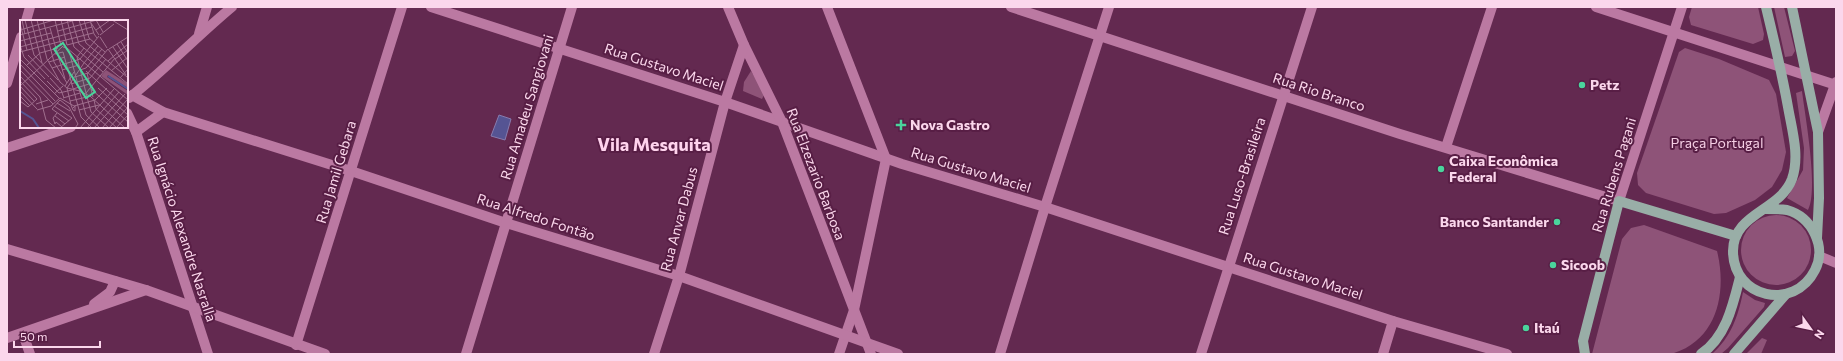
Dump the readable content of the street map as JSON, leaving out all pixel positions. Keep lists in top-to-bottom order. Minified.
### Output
{"streets":{"main road":["Rua Rubens Pagani"],"street":["Rua Gustavo Maciel","Rua Rio Branco","Rua Amadeu Sangiovani","Rua Jamil Gebara","Rua Elzezario Barbosa","Rua Luso-Brasileira","Rua Alfredo Fontão","Rua Anvar Dabus","Rua Ignácio Alexandre Nasralla"]},"crossings":[["Rua Gustavo Maciel","Rua Amadeu Sangiovani"],["Rua Gustavo Maciel","Rua Elzezario Barbosa"],["Rua Gustavo Maciel","Rua Luso-Brasileira"],["Rua Gustavo Maciel","Rua Anvar Dabus"],["Rua Rio Branco","Rua Rubens Pagani"],["Rua Rio Branco","Rua Luso-Brasileira"],["Rua Amadeu Sangiovani","Rua Alfredo Fontão"],["Rua Jamil Gebara","Rua Alfredo Fontão"],["Rua Elzezario Barbosa","Rua Alfredo Fontão"],["Rua Elzezario Barbosa","Rua Anvar Dabus"],["Rua Alfredo Fontão","Rua Anvar Dabus"]],"districts":["Vila Mesquita"],"parks":["Praça Portugal"],"places":{"other":["Petz","Caixa Econômica Federal","Banco Santander","Sicoob","Itaú"],"health":["Nova Gastro"]},"scale_bar":"50 m","north":"bottom right"}
